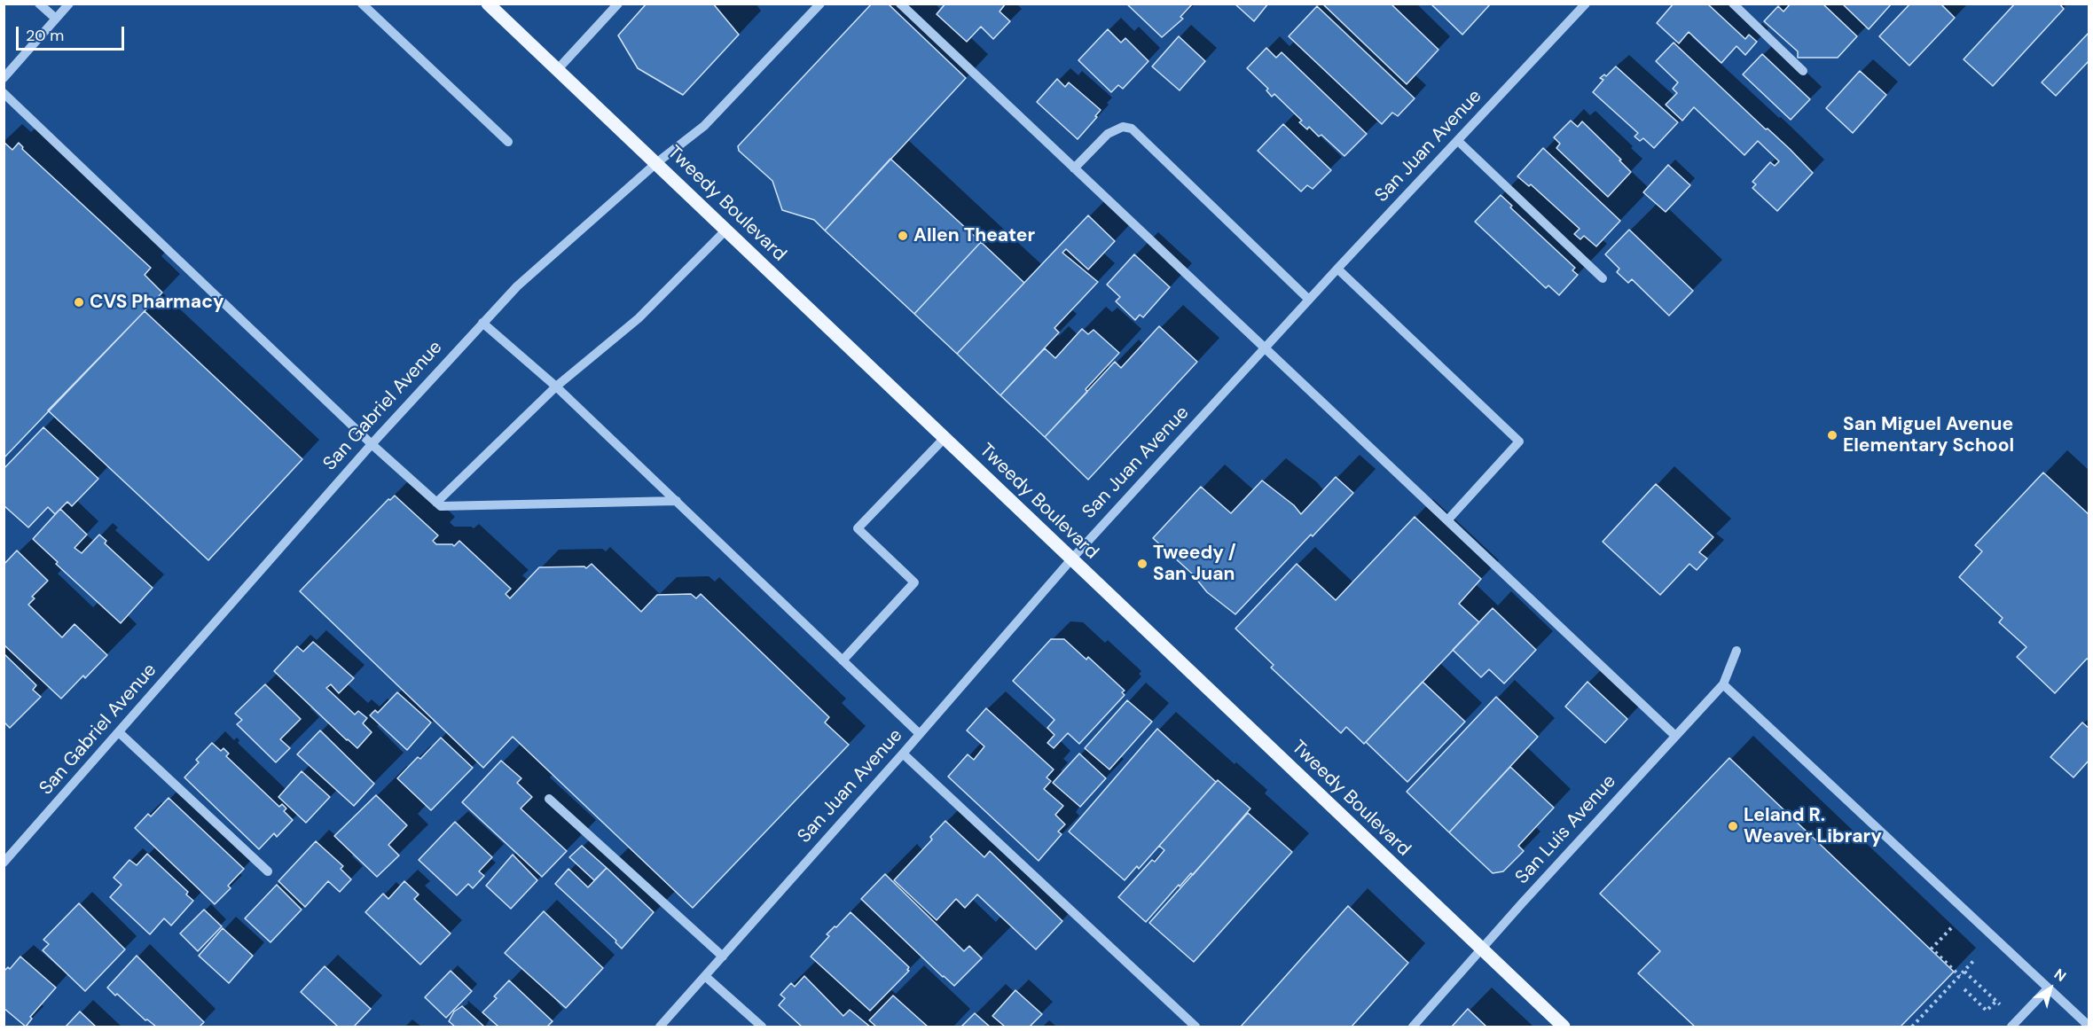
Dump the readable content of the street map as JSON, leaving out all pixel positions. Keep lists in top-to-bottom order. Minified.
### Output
{"streets":{"main road":["Tweedy Boulevard"],"street":["San Juan Avenue","San Gabriel Avenue","San Luis Avenue"]},"crossings":[["San Juan Avenue","Tweedy Boulevard"],["Tweedy Boulevard","San Gabriel Avenue"],["Tweedy Boulevard","San Luis Avenue"]],"places":["Allen Theater","CVS Pharmacy","San Miguel Avenue Elementary School","Tweedy / San Juan","Leland R. Weaver Library"],"scale_bar":"20 m","north":"top right"}
